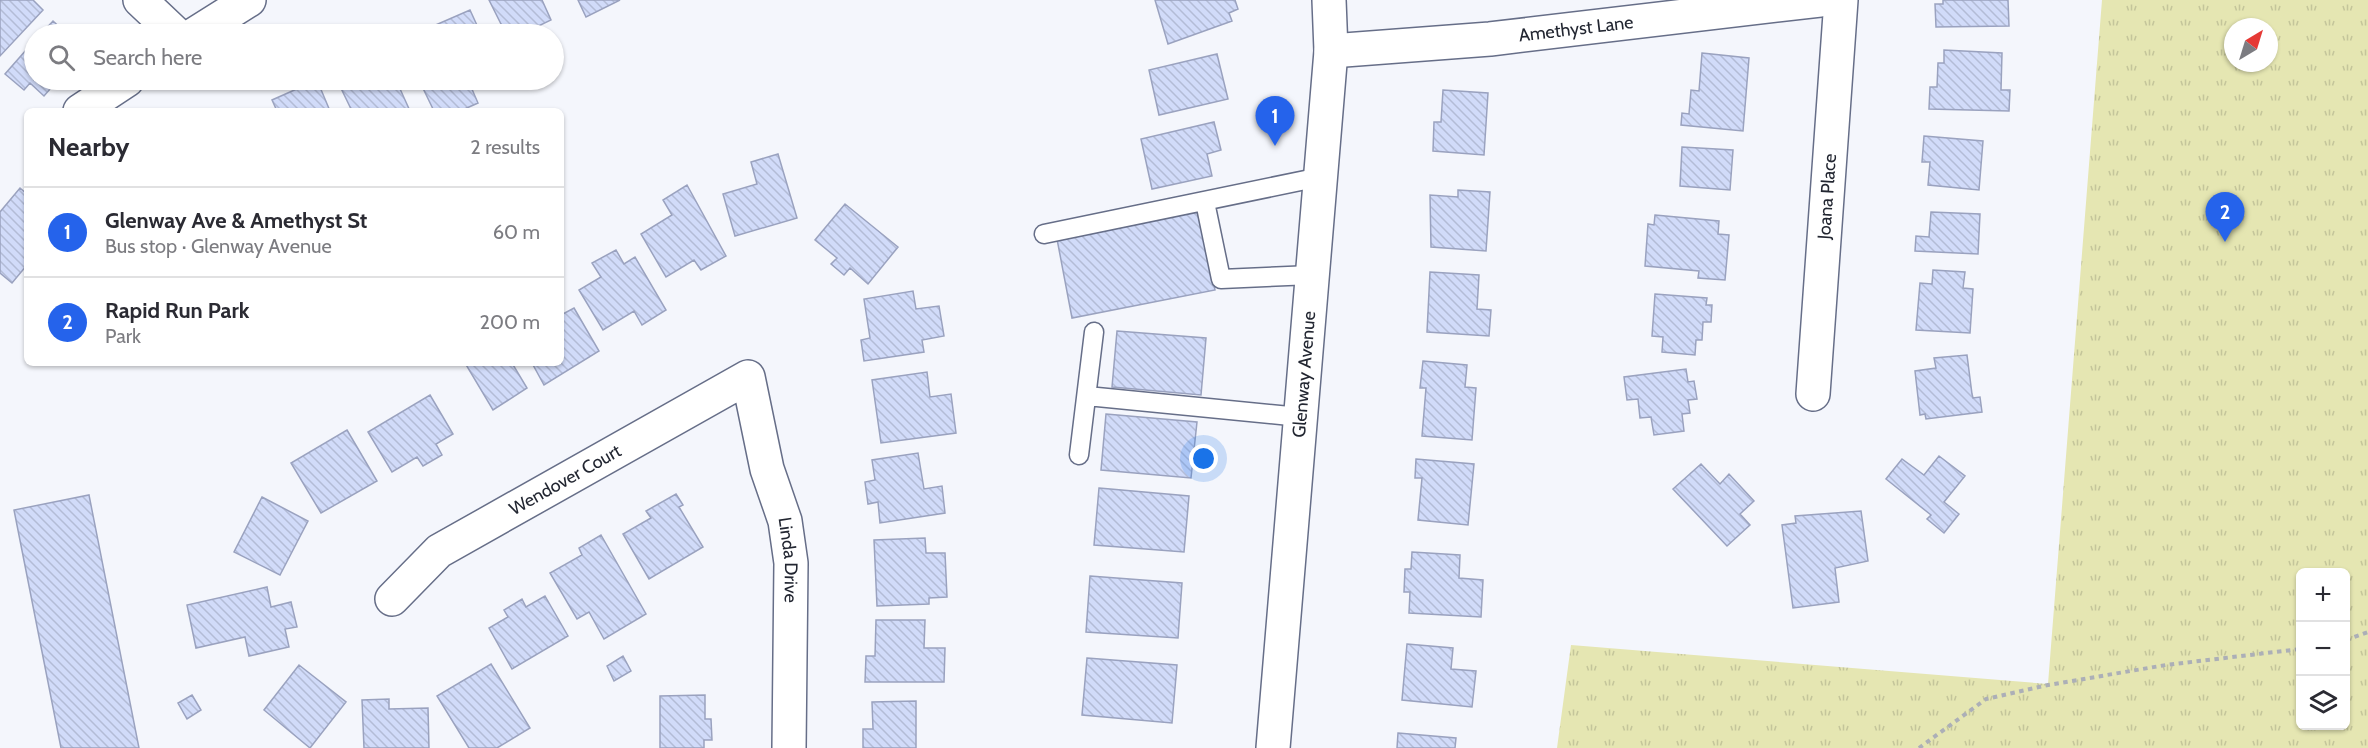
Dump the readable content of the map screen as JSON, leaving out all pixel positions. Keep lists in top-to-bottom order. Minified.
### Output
{"streets":{"street":["Amethyst Lane","Joana Place","Glenway Avenue","Wendover Court","Linda Drive"]},"crossings":[["Amethyst Lane","Glenway Avenue"],["Wendover Court","Linda Drive"]],"north":"top right","page":{"search":"Search here","pins":["1","2"],"heading":["Nearby","2 results"],"list":[{"mark":"1","name":"Glenway Ave & Amethyst St","note":"Bus stop · Glenway Avenue","value":"60 m"},{"mark":"2","name":"Rapid Run Park","note":"Park","value":"200 m"}],"map_buttons":["+","−"]}}
